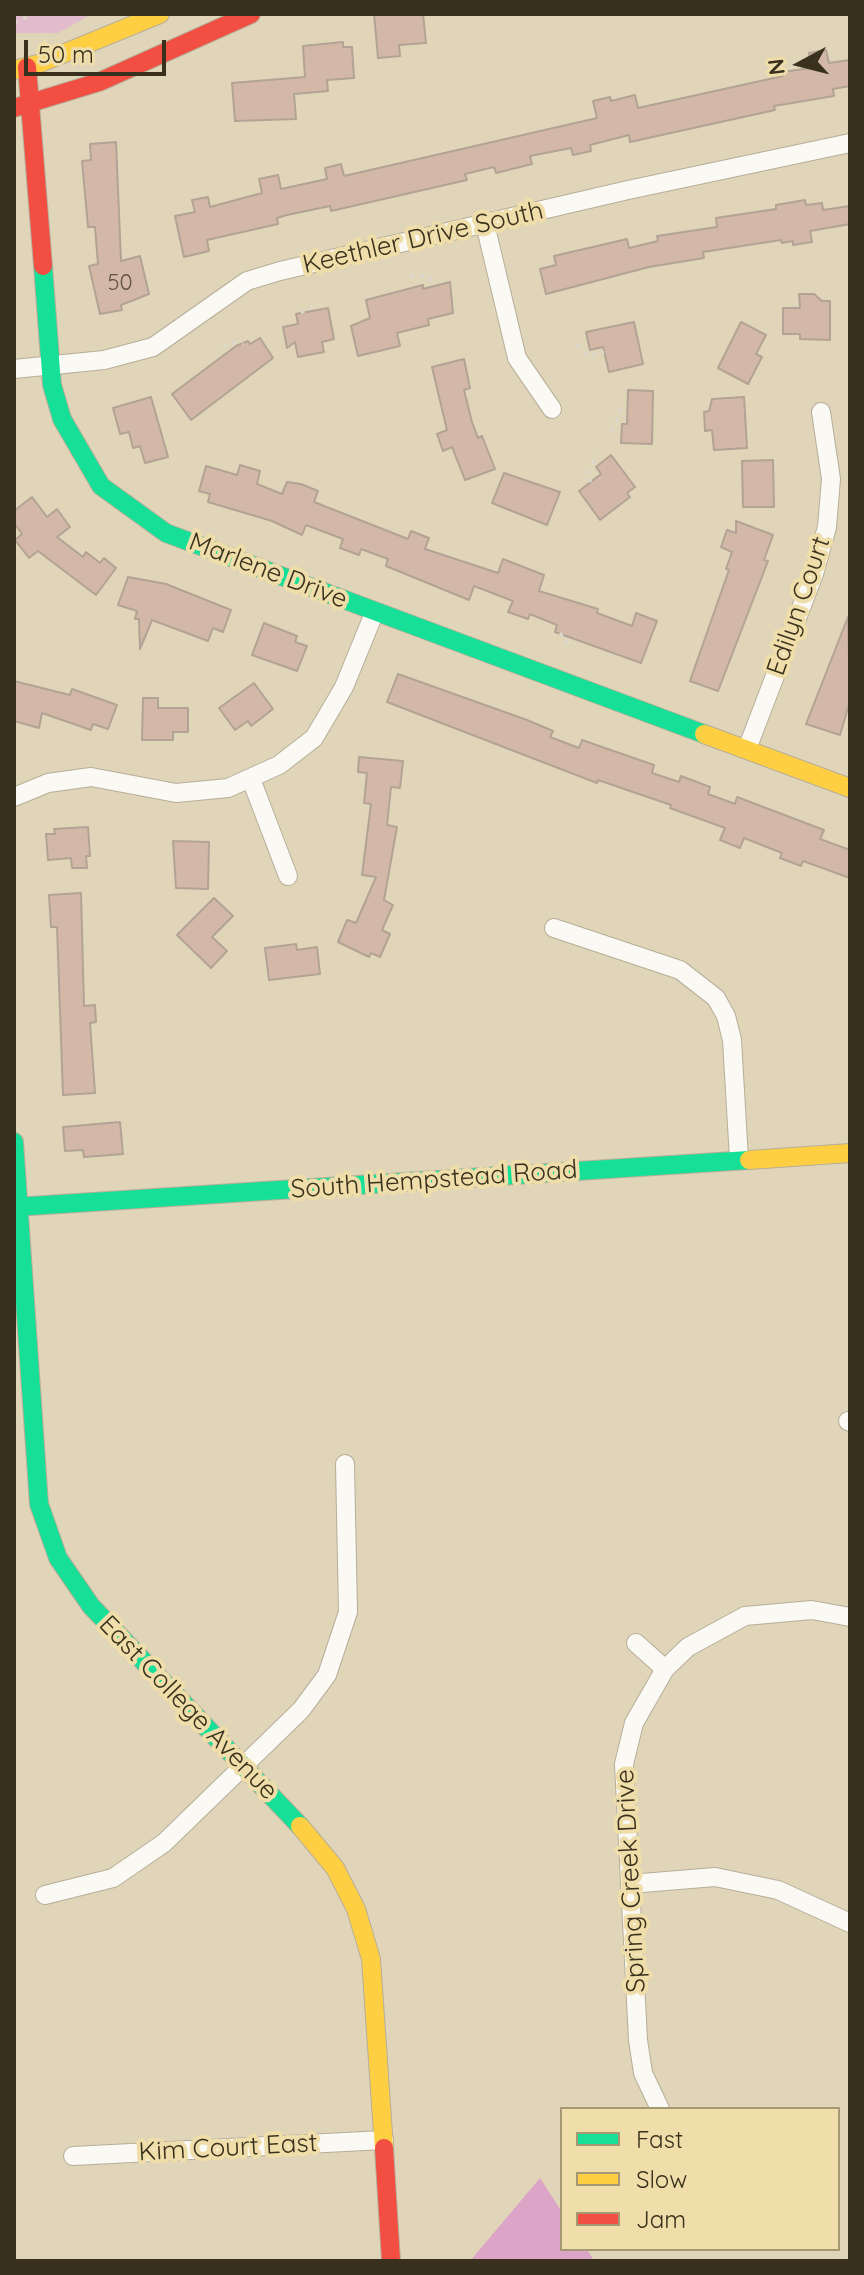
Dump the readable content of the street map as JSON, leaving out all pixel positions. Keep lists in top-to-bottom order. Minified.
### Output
{"streets":{"street":["Keethler Drive South","Marlene Drive","Edilyn Court","South Hempstead Road","East College Avenue","Spring Creek Drive","Kim Court East"]},"crossings":[["Keethler Drive South","Marlene Drive"],["Marlene Drive","Edilyn Court"],["South Hempstead Road","East College Avenue"],["East College Avenue","Kim Court East"]],"house_numbers":["50"],"legend":["Fast","Slow","Jam"],"scale_bar":"50 m","north":"left"}
